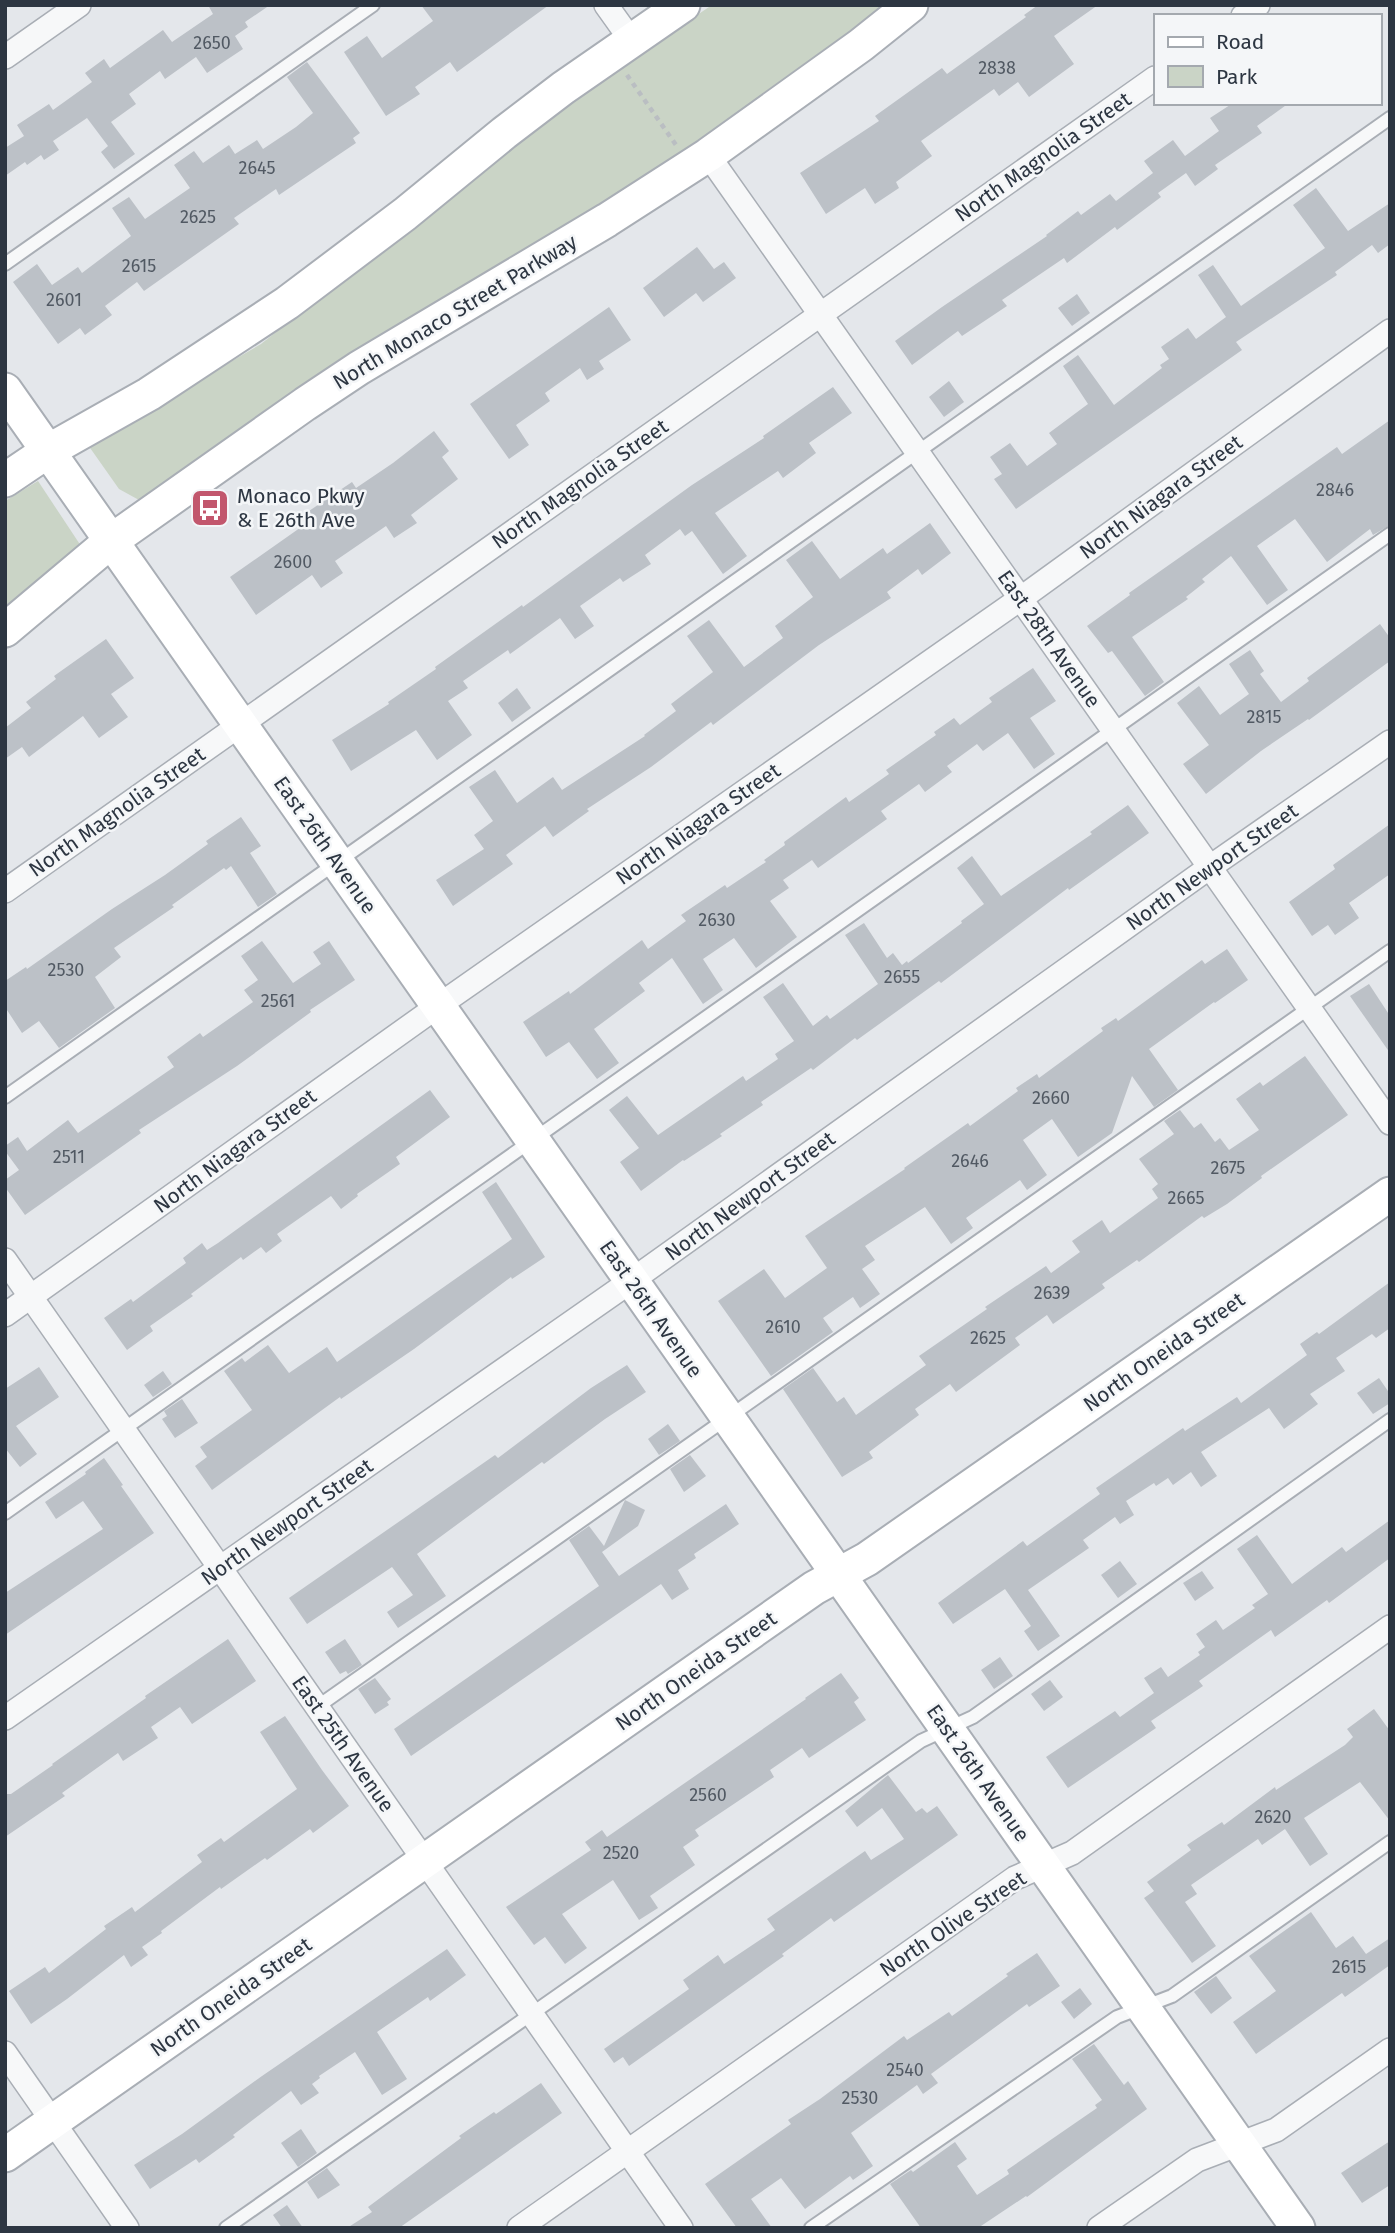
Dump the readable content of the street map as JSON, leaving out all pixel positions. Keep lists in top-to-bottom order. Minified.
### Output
{"streets":{"street":["North Magnolia Street","North Monaco Street Parkway","North Niagara Street","East 28th Avenue","East 26th Avenue","North Newport Street","North Oneida Street","East 25th Avenue","North Olive Street"]},"crossings":[["North Magnolia Street","East 28th Avenue"],["North Magnolia Street","East 26th Avenue"],["North Monaco Street Parkway","East 28th Avenue"],["North Monaco Street Parkway","East 26th Avenue"],["North Niagara Street","East 28th Avenue"],["North Niagara Street","East 26th Avenue"],["North Niagara Street","East 25th Avenue"],["East 28th Avenue","North Newport Street"],["East 26th Avenue","North Newport Street"],["East 26th Avenue","North Oneida Street"],["East 26th Avenue","North Olive Street"],["North Newport Street","East 25th Avenue"],["North Oneida Street","East 25th Avenue"],["East 25th Avenue","North Olive Street"]],"places":{"bus stop":["Monaco Pkwy & E 26th Ave"]},"house_numbers":["2650","2838","2645","2625","2615","2601","2846","2600","2815","2630","2530","2655","2561","2660","2511","2646","2675","2665","2639","2610","2625","2560","2620","2520","2615","2540","2530"],"legend":["Road","Park"]}
